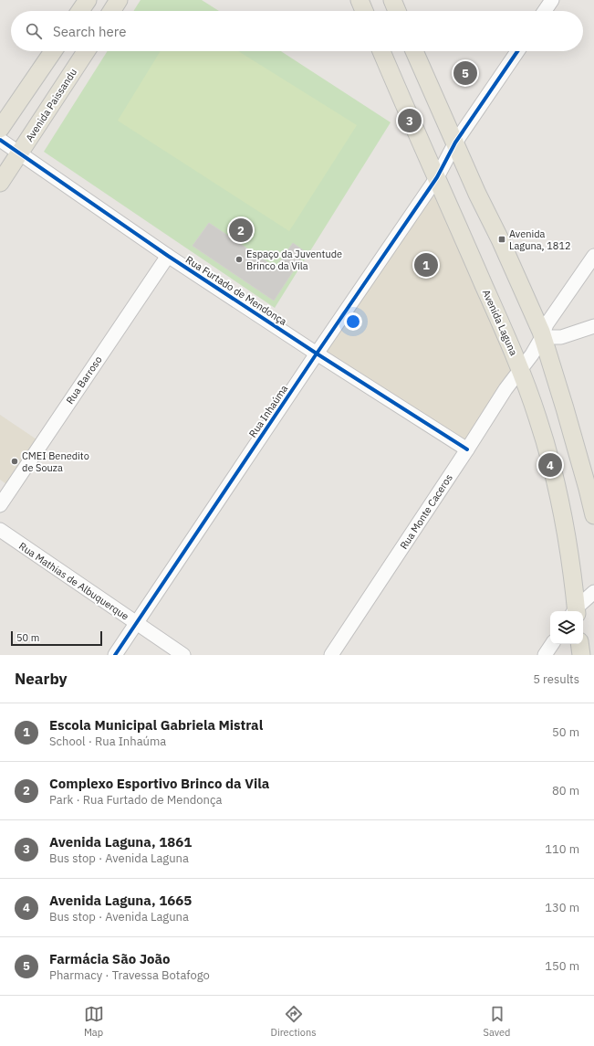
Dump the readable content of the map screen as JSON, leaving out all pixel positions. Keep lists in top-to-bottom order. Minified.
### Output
{"streets":{"main road":["Avenida Paissandu","Avenida Laguna"],"street":["Rua Furtado de Mendonça","Rua Barroso","Rua Inhaúma","Rua Monte Caceros","Rua Mathias de Albuquerque"]},"crossings":[["Avenida Paissandu","Rua Furtado de Mendonça"],["Rua Furtado de Mendonça","Rua Barroso"],["Rua Furtado de Mendonça","Rua Inhaúma"],["Rua Furtado de Mendonça","Rua Monte Caceros"],["Avenida Laguna","Rua Inhaúma"],["Avenida Laguna","Rua Monte Caceros"],["Rua Inhaúma","Rua Mathias de Albuquerque"]],"places":{"transit":["Avenida Laguna, 1812"],"other":["Espaço da Juventude Brinco da Vila","CMEI Benedito de Souza"]},"scale_bar":"50 m","page":{"search":"Search here","pins":["5","3","2","1","4"],"scale":"50 m","heading":["Nearby","5 results"],"list":[{"mark":"1","name":"Escola Municipal Gabriela Mistral","note":"School · Rua Inhaúma","value":"50 m"},{"mark":"2","name":"Complexo Esportivo Brinco da Vila","note":"Park · Rua Furtado de Mendonça","value":"80 m"},{"mark":"3","name":"Avenida Laguna, 1861","note":"Bus stop · Avenida Laguna","value":"110 m"},{"mark":"4","name":"Avenida Laguna, 1665","note":"Bus stop · Avenida Laguna","value":"130 m"},{"mark":"5","name":"Farmácia São João","note":"Pharmacy · Travessa Botafogo","value":"150 m"}],"nav":["Map","Directions","Saved"]}}
